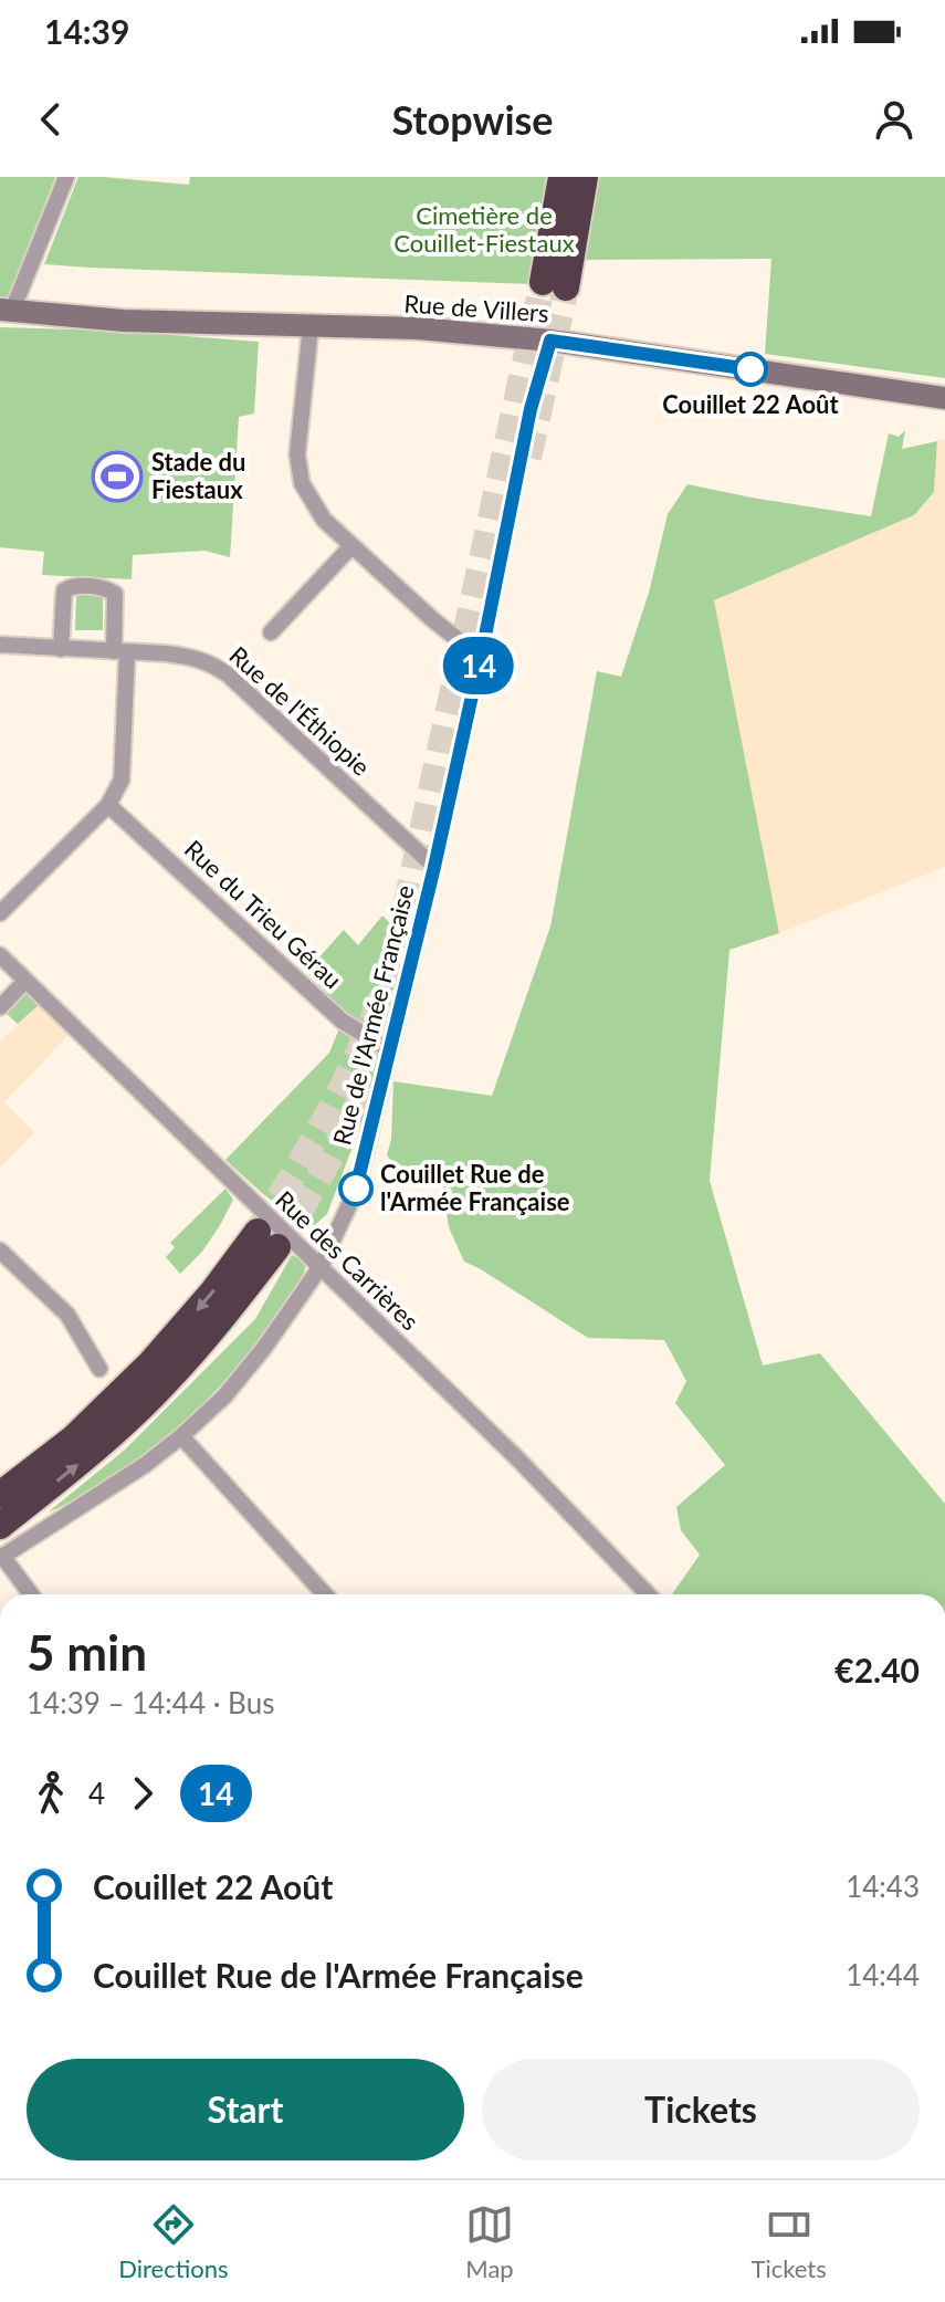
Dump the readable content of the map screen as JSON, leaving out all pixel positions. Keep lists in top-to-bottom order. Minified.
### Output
{"streets":{"street":["Rue de Villers","Rue de l'Éthiopie","Rue du Trieu Gérau","Rue de l'Armée Française","Rue des Carrières"]},"crossings":[["Rue de Villers","Rue de l'Armée Française"],["Rue de l'Éthiopie","Rue de l'Armée Française"],["Rue du Trieu Gérau","Rue de l'Armée Française"],["Rue de l'Armée Française","Rue des Carrières"]],"parks":["Cimetière de Couillet-Fiestaux"],"places":{"other":["Couillet 22 Août","Couillet Rue de l'Armée Française"],"sports":["Stade du Fiestaux"]},"lines":["bus line 14"],"page":{"status":"14:39","header":"Stopwise","on_map":"14","heading":["5 min","14:39 – 14:44 · Bus","€2.40"],"legs":["4","14"],"list":[{"name":"Couillet 22 Août","value":"14:43"},{"name":"Couillet Rue de l'Armée Française","value":"14:44"}],"buttons":["Start","Tickets"],"tabs":["Directions","Map","Tickets"]}}
